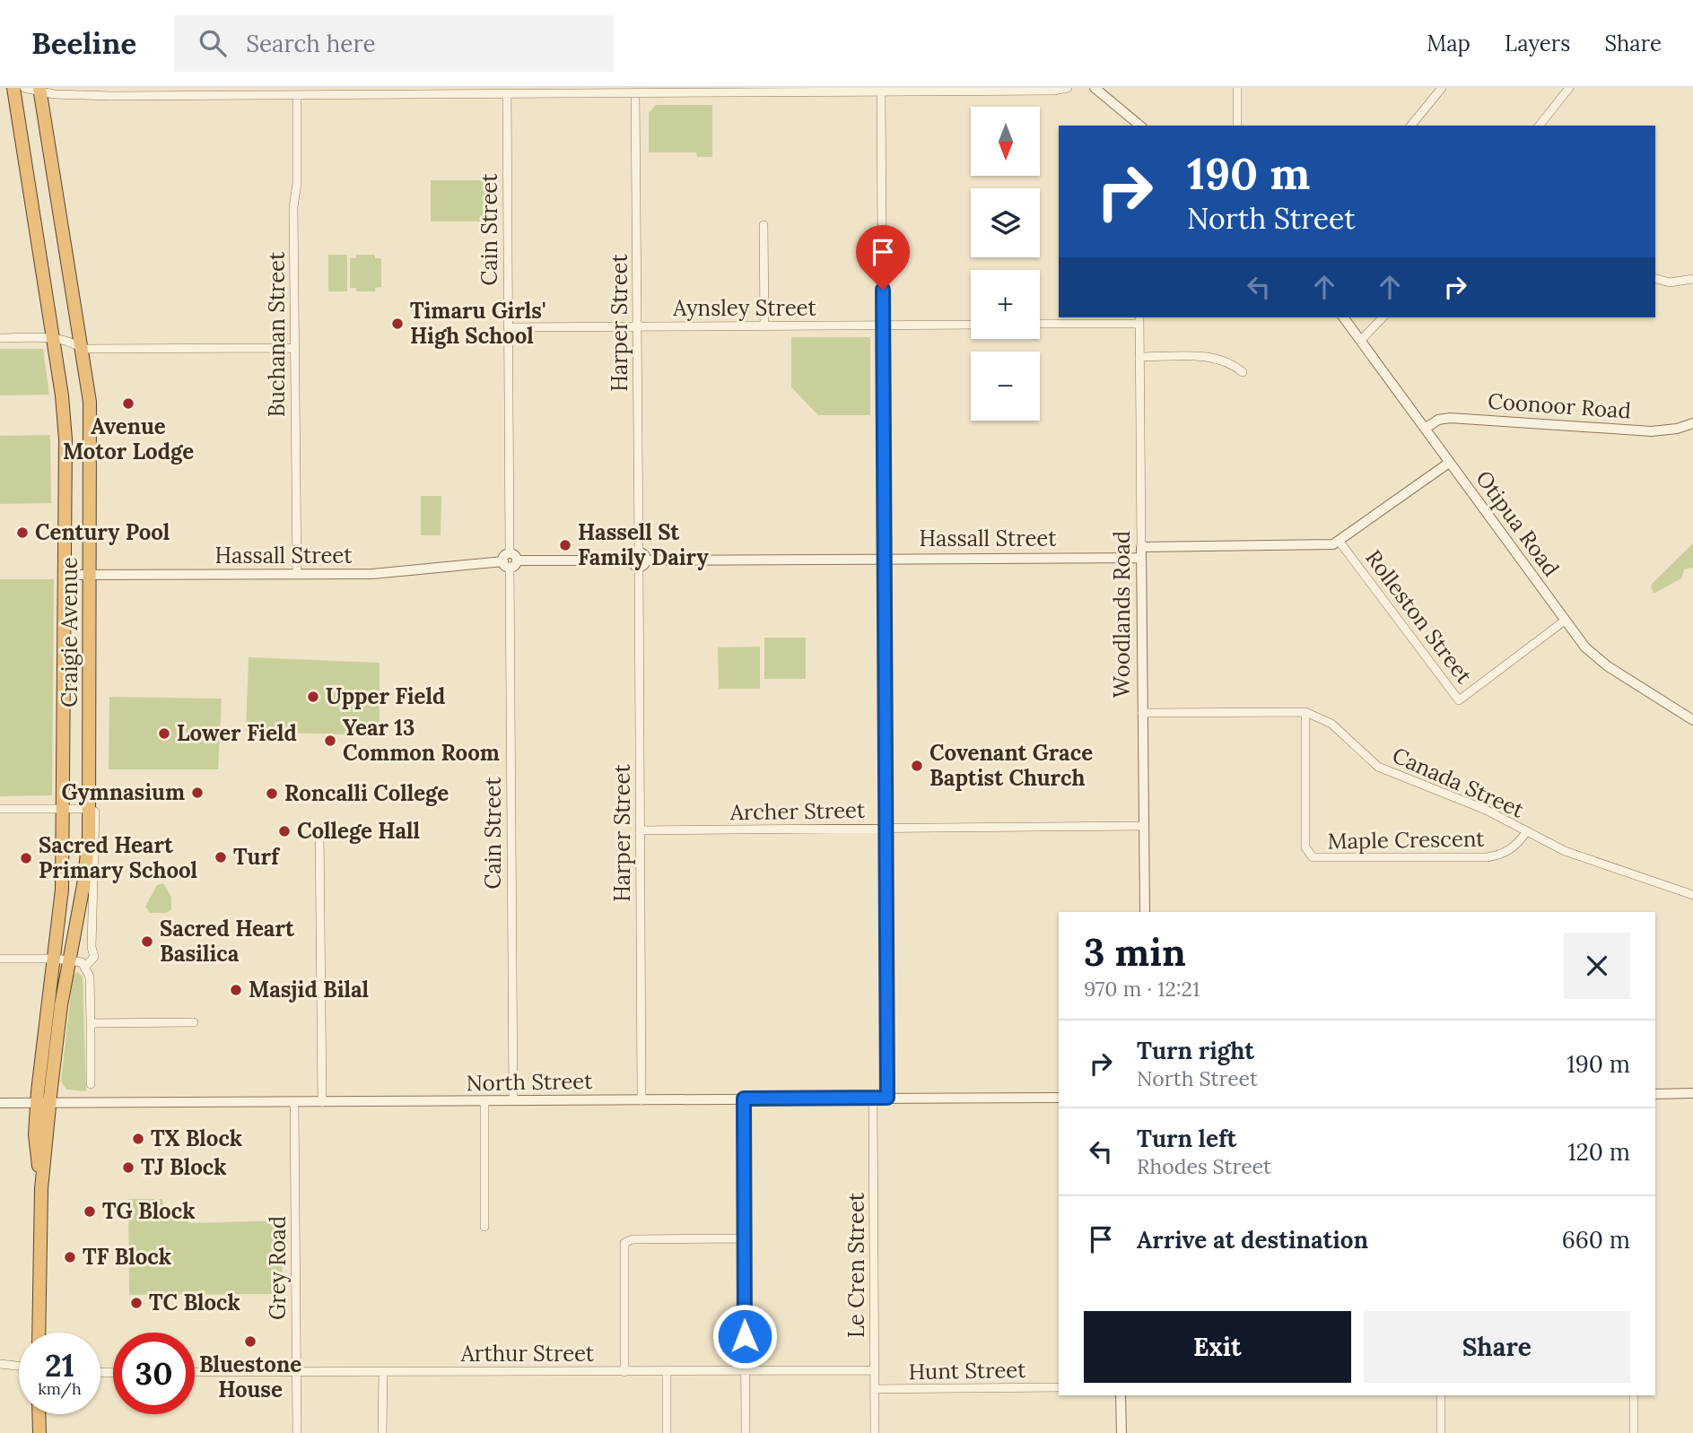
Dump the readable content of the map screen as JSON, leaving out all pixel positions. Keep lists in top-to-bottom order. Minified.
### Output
{"streets":{"highway":["Craigie Avenue"],"street":["Cain Street","Aynsley Street","Harper Street","Buchanan Street","Coonoor Road","Otipua Road","Hassall Street","Woodlands Road","Rolleston Street","Canada Street","Archer Street","Maple Crescent","North Street","Le Cren Street","Grey Road","Arthur Street","Hunt Street"]},"crossings":[["Cain Street","Aynsley Street"],["Cain Street","Hassall Street"],["Cain Street","North Street"],["Aynsley Street","Harper Street"],["Harper Street","Hassall Street"],["Harper Street","Archer Street"],["Harper Street","North Street"],["Buchanan Street","Hassall Street"],["Coonoor Road","Otipua Road"],["Otipua Road","Hassall Street"],["Otipua Road","Rolleston Street"],["Hassall Street","Woodlands Road"],["Hassall Street","Rolleston Street"],["Hassall Street","Craigie Avenue"],["Woodlands Road","Canada Street"],["Woodlands Road","Archer Street"],["Craigie Avenue","North Street"],["Canada Street","Maple Crescent"],["North Street","Le Cren Street"],["North Street","Grey Road"],["Le Cren Street","Arthur Street"],["Le Cren Street","Hunt Street"],["Grey Road","Arthur Street"]],"places":["Timaru Girls' High School","Avenue Motor Lodge","Century Pool","Hassell St Family Dairy","Upper Field","Lower Field","Year 13 Common Room","Covenant Grace Baptist Church","Gymnasium","Roncalli College","College Hall","Turf","Sacred Heart Primary School","Sacred Heart Basilica","Masjid Bilal","TX Block","TJ Block","TG Block","TF Block","TC Block","Bluestone House"],"north":"bottom","page":{"header":"Beeline","search":"Search here","nav":["Map","Layers","Share"],"map_buttons":["+","−"],"turn":["190 m","North Street"],"heading":["3 min","970 m · 12:21"],"list":[{"name":"Turn right","note":"North Street","value":"190 m"},{"name":"Turn left","note":"Rhodes Street","value":"120 m"},{"name":"Arrive at destination","value":"660 m"}],"buttons":["Exit","Share"],"speed":"21 km/h","limit":"30"}}
